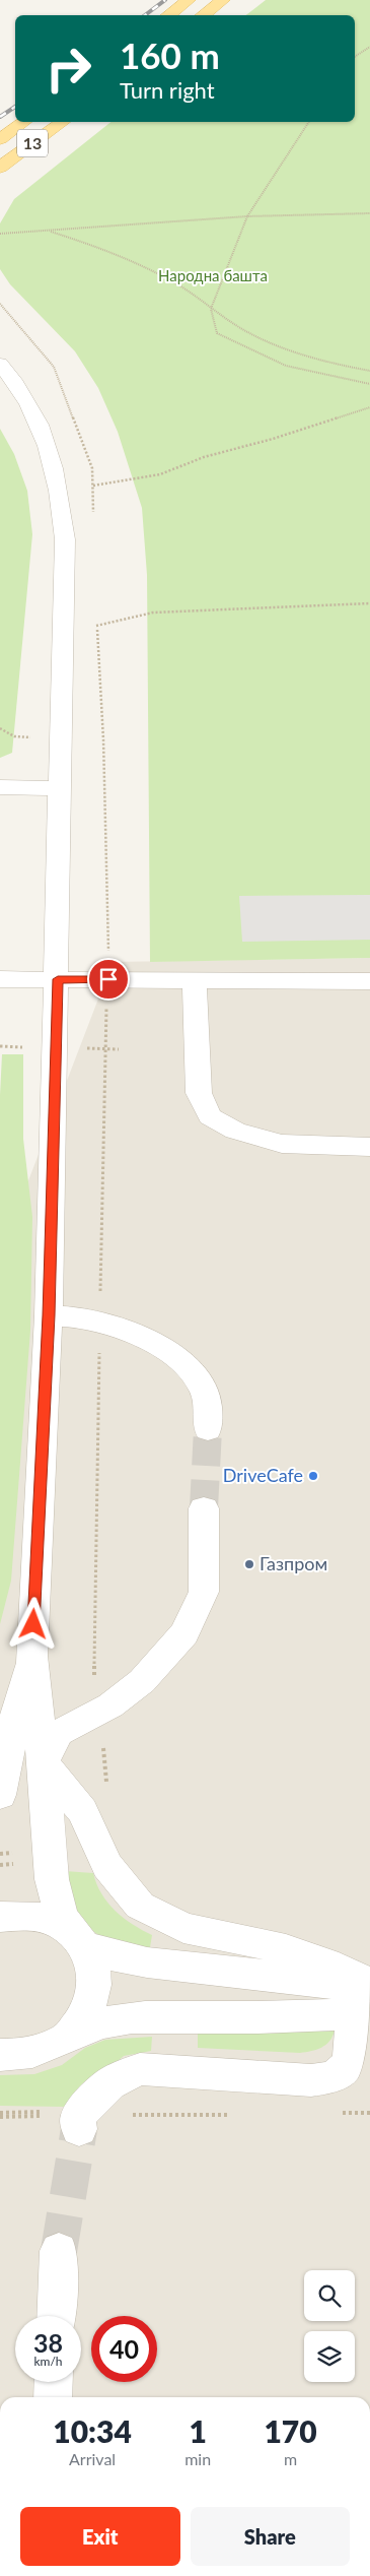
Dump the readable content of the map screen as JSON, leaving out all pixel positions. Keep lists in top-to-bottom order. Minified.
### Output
{"streets":{"main road":["13"]},"parks":["Народна башта"],"places":["DriveCafe","Газпром"],"page":{"turn":["160 m","Turn right"],"speed":"38 km/h","limit":"40","eta":["10:34","Arrival","1","min","170","m"],"buttons":["Exit","Share"]}}
